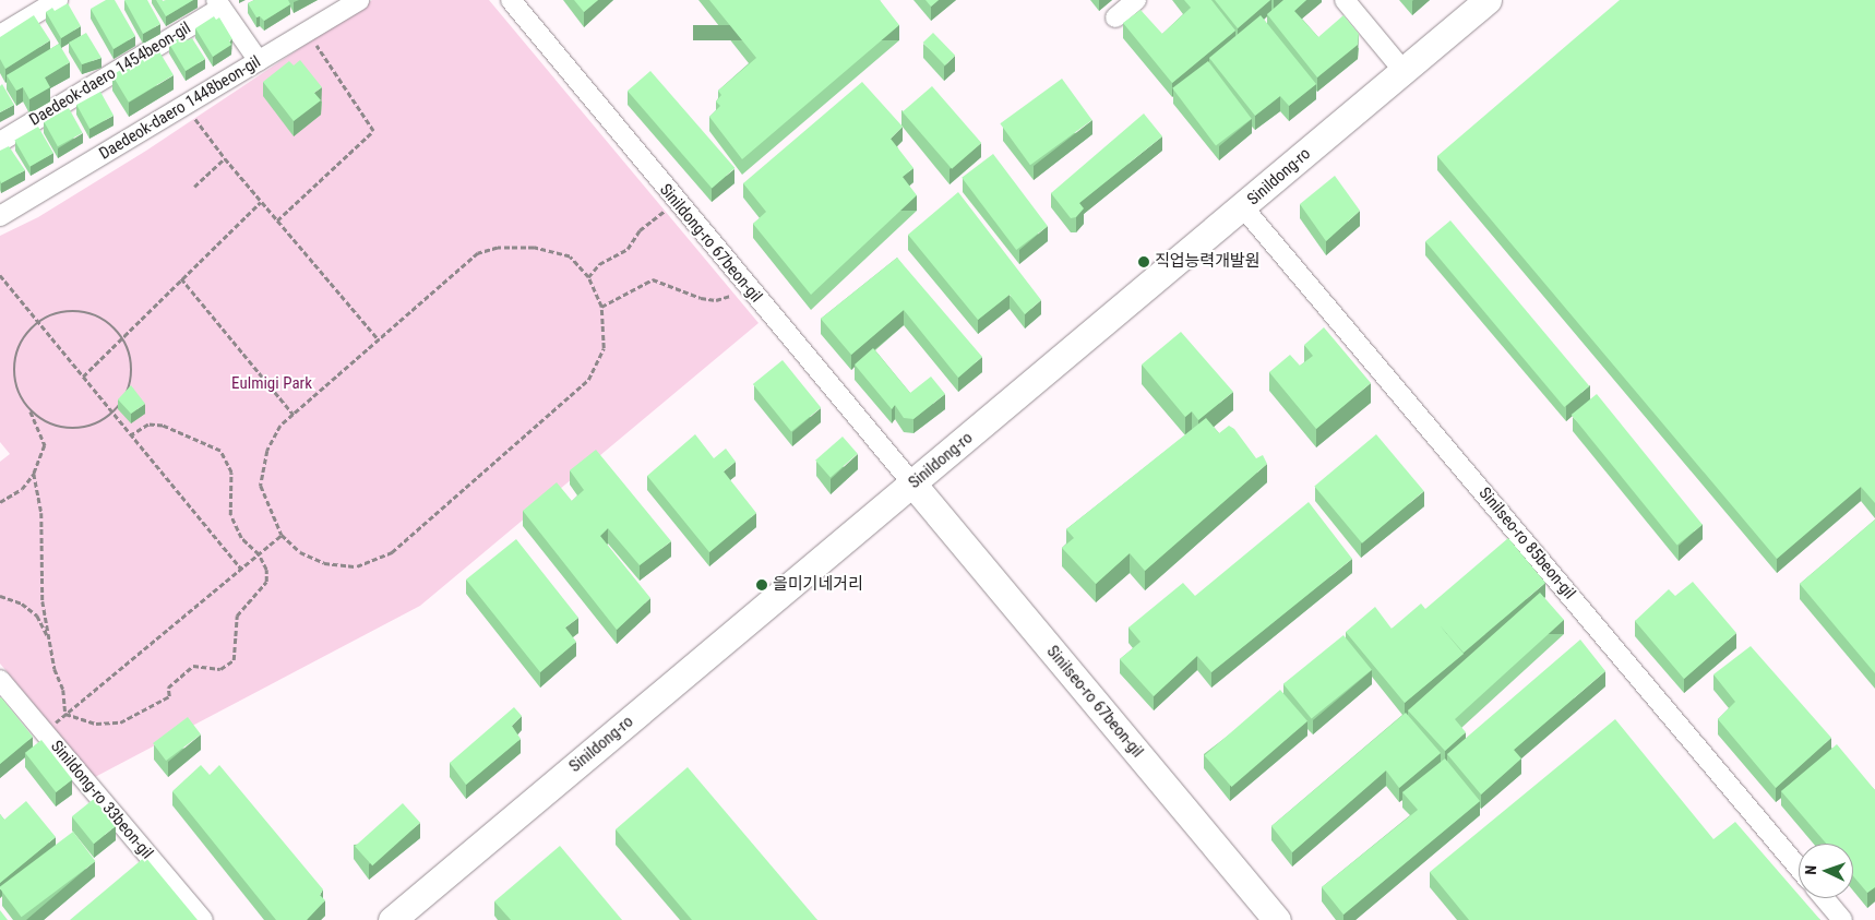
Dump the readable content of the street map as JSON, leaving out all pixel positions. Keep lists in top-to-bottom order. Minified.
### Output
{"streets":{"main road":["Sinildong-ro","Sinilseo-ro 67beon-gil"],"street":["Daedeok-daero 1454beon-gil","Daedeok-daero 1448beon-gil","Sinildong-ro 67beon-gil","Sinilseo-ro 85beon-gil","Sinildong-ro 33beon-gil"]},"crossings":[["Sinildong-ro","Sinildong-ro 67beon-gil"],["Sinildong-ro","Sinilseo-ro 85beon-gil"],["Sinildong-ro","Sinilseo-ro 67beon-gil"],["Sinildong-ro 67beon-gil","Sinilseo-ro 67beon-gil"]],"parks":["Eulmigi Park"],"places":["직업능력개발원","을미기네거리"],"north":"left"}
